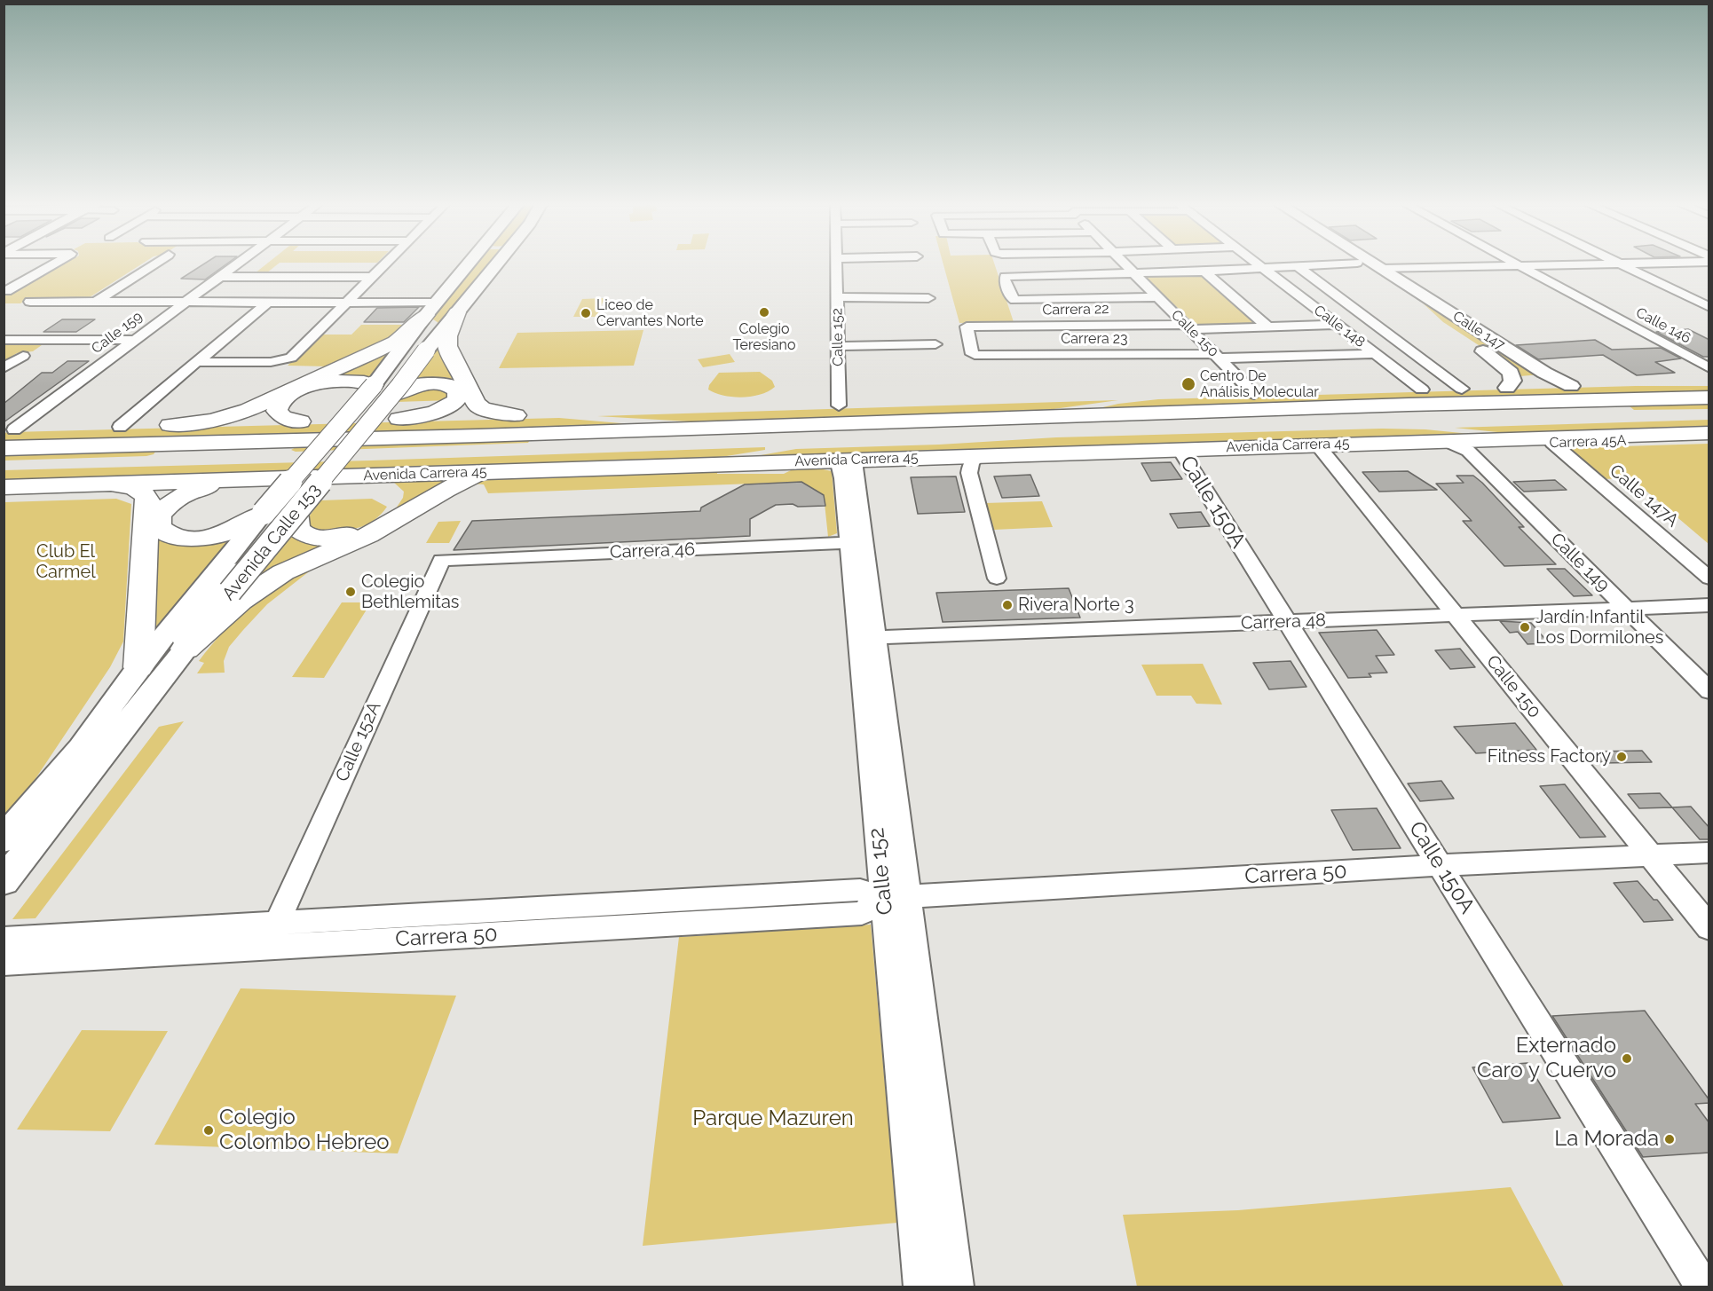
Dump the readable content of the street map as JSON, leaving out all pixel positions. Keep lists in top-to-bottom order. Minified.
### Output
{"streets":{"highway":["Avenida Carrera 45"],"main road":["Calle 147","Avenida Calle 153"],"street":["Carrera 22","Calle 146","Calle 148","Calle 159","Calle 150","Calle 152","Carrera 23","Carrera 45A","Calle 147A","Calle 150A","Carrera 46","Calle 149","Carrera 48","Calle 152A","Carrera 50"]},"crossings":[["Carrera 22","Calle 148"],["Carrera 22","Calle 150"],["Carrera 22","Carrera 23"],["Calle 148","Carrera 23"],["Calle 150","Carrera 23"],["Calle 150","Avenida Carrera 45"],["Calle 150","Carrera 48"],["Calle 150","Carrera 50"],["Calle 152","Avenida Carrera 45"],["Calle 152","Carrera 46"],["Calle 152","Carrera 48"],["Calle 152","Carrera 50"],["Carrera 45A","Avenida Carrera 45"],["Carrera 45A","Calle 147A"],["Carrera 45A","Calle 149"],["Avenida Carrera 45","Calle 147A"],["Avenida Carrera 45","Calle 150A"],["Avenida Carrera 45","Calle 149"],["Calle 150A","Carrera 48"],["Calle 150A","Carrera 50"],["Carrera 46","Calle 152A"],["Calle 149","Carrera 48"],["Calle 152A","Carrera 50"]],"parks":["Club El Carmel","Parque Mazuren"],"places":["Colegio Teresiano","Liceo de Cervantes Norte","Centro De Análisis Molecular","Colegio Bethlemitas","Rivera Norte 3","Jardín Infantil Los Dormilones","Fitness Factory","Externado Caro y Cuervo","Colegio Colombo Hebreo","La Morada"]}
